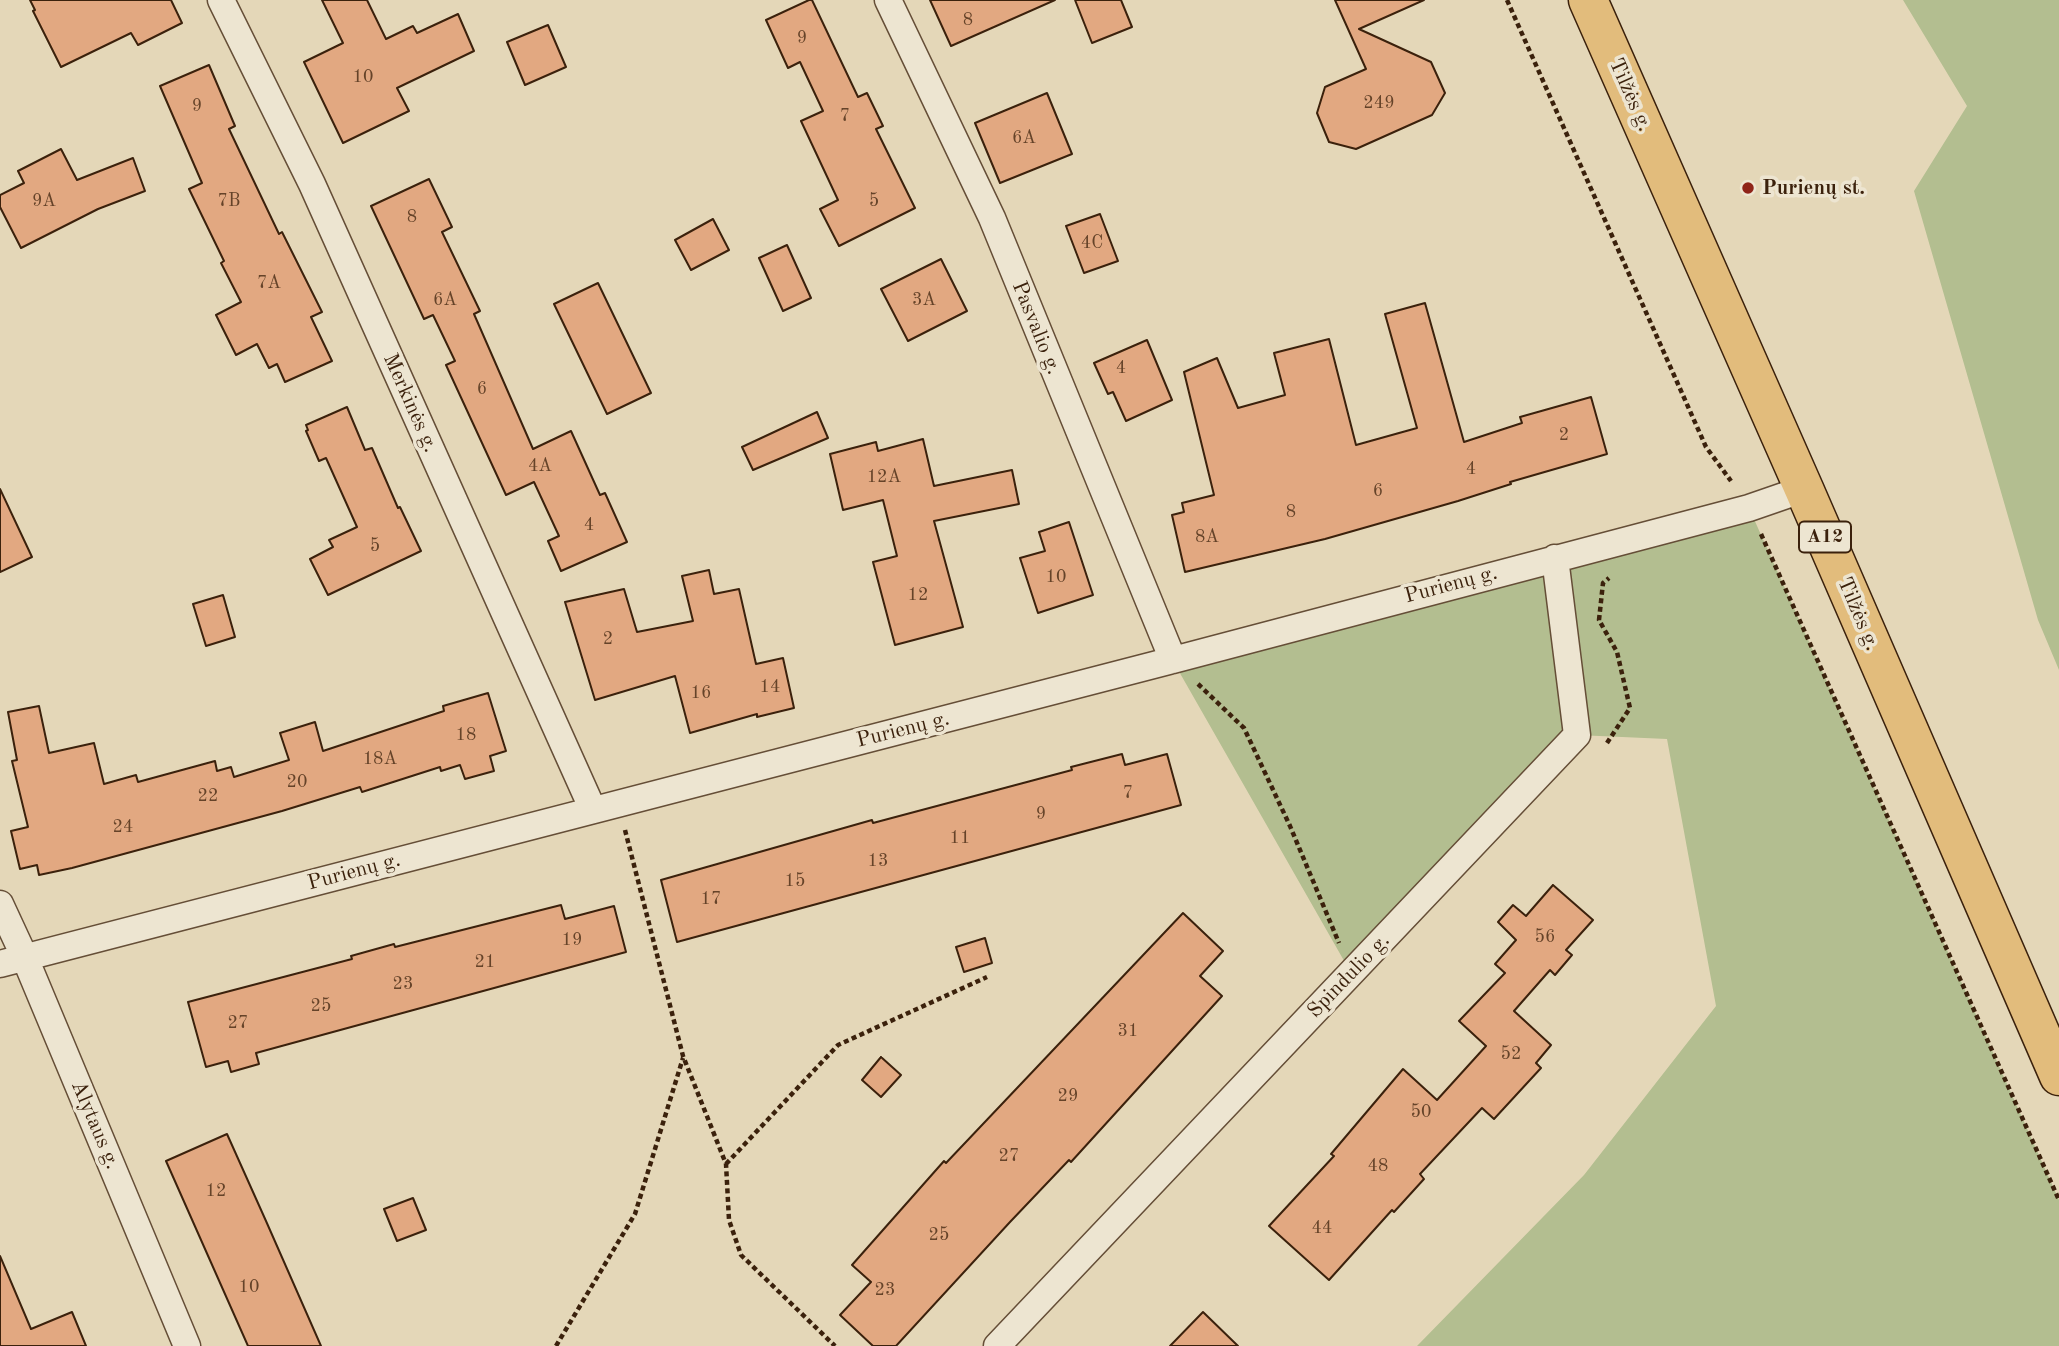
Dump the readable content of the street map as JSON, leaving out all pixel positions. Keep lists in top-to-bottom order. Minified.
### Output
{"streets":{"highway":["Tilžės g.","A12"],"street":["Pasvalio g.","Merkinės g.","Purienų g.","Spindulio g.","Alytaus g."]},"crossings":[["Tilžės g.","Purienų g."],["Pasvalio g.","Purienų g."],["Merkinės g.","Purienų g."],["Purienų g.","Spindulio g."],["Purienų g.","Alytaus g."]],"places":["Purienų st."],"house_numbers":["8","9","10","249","9","7","6A","9A","7B","5","8","4C","7A","6A","3A","4","6","2","4A","4","12A","6","8","4","8A","5","10","12","2","14","16","18","18A","20","7","22","9","24","11","13","15","17","56","19","21","23","25","27","31","52","29","50","27","48","12","44","25","10","23"]}
